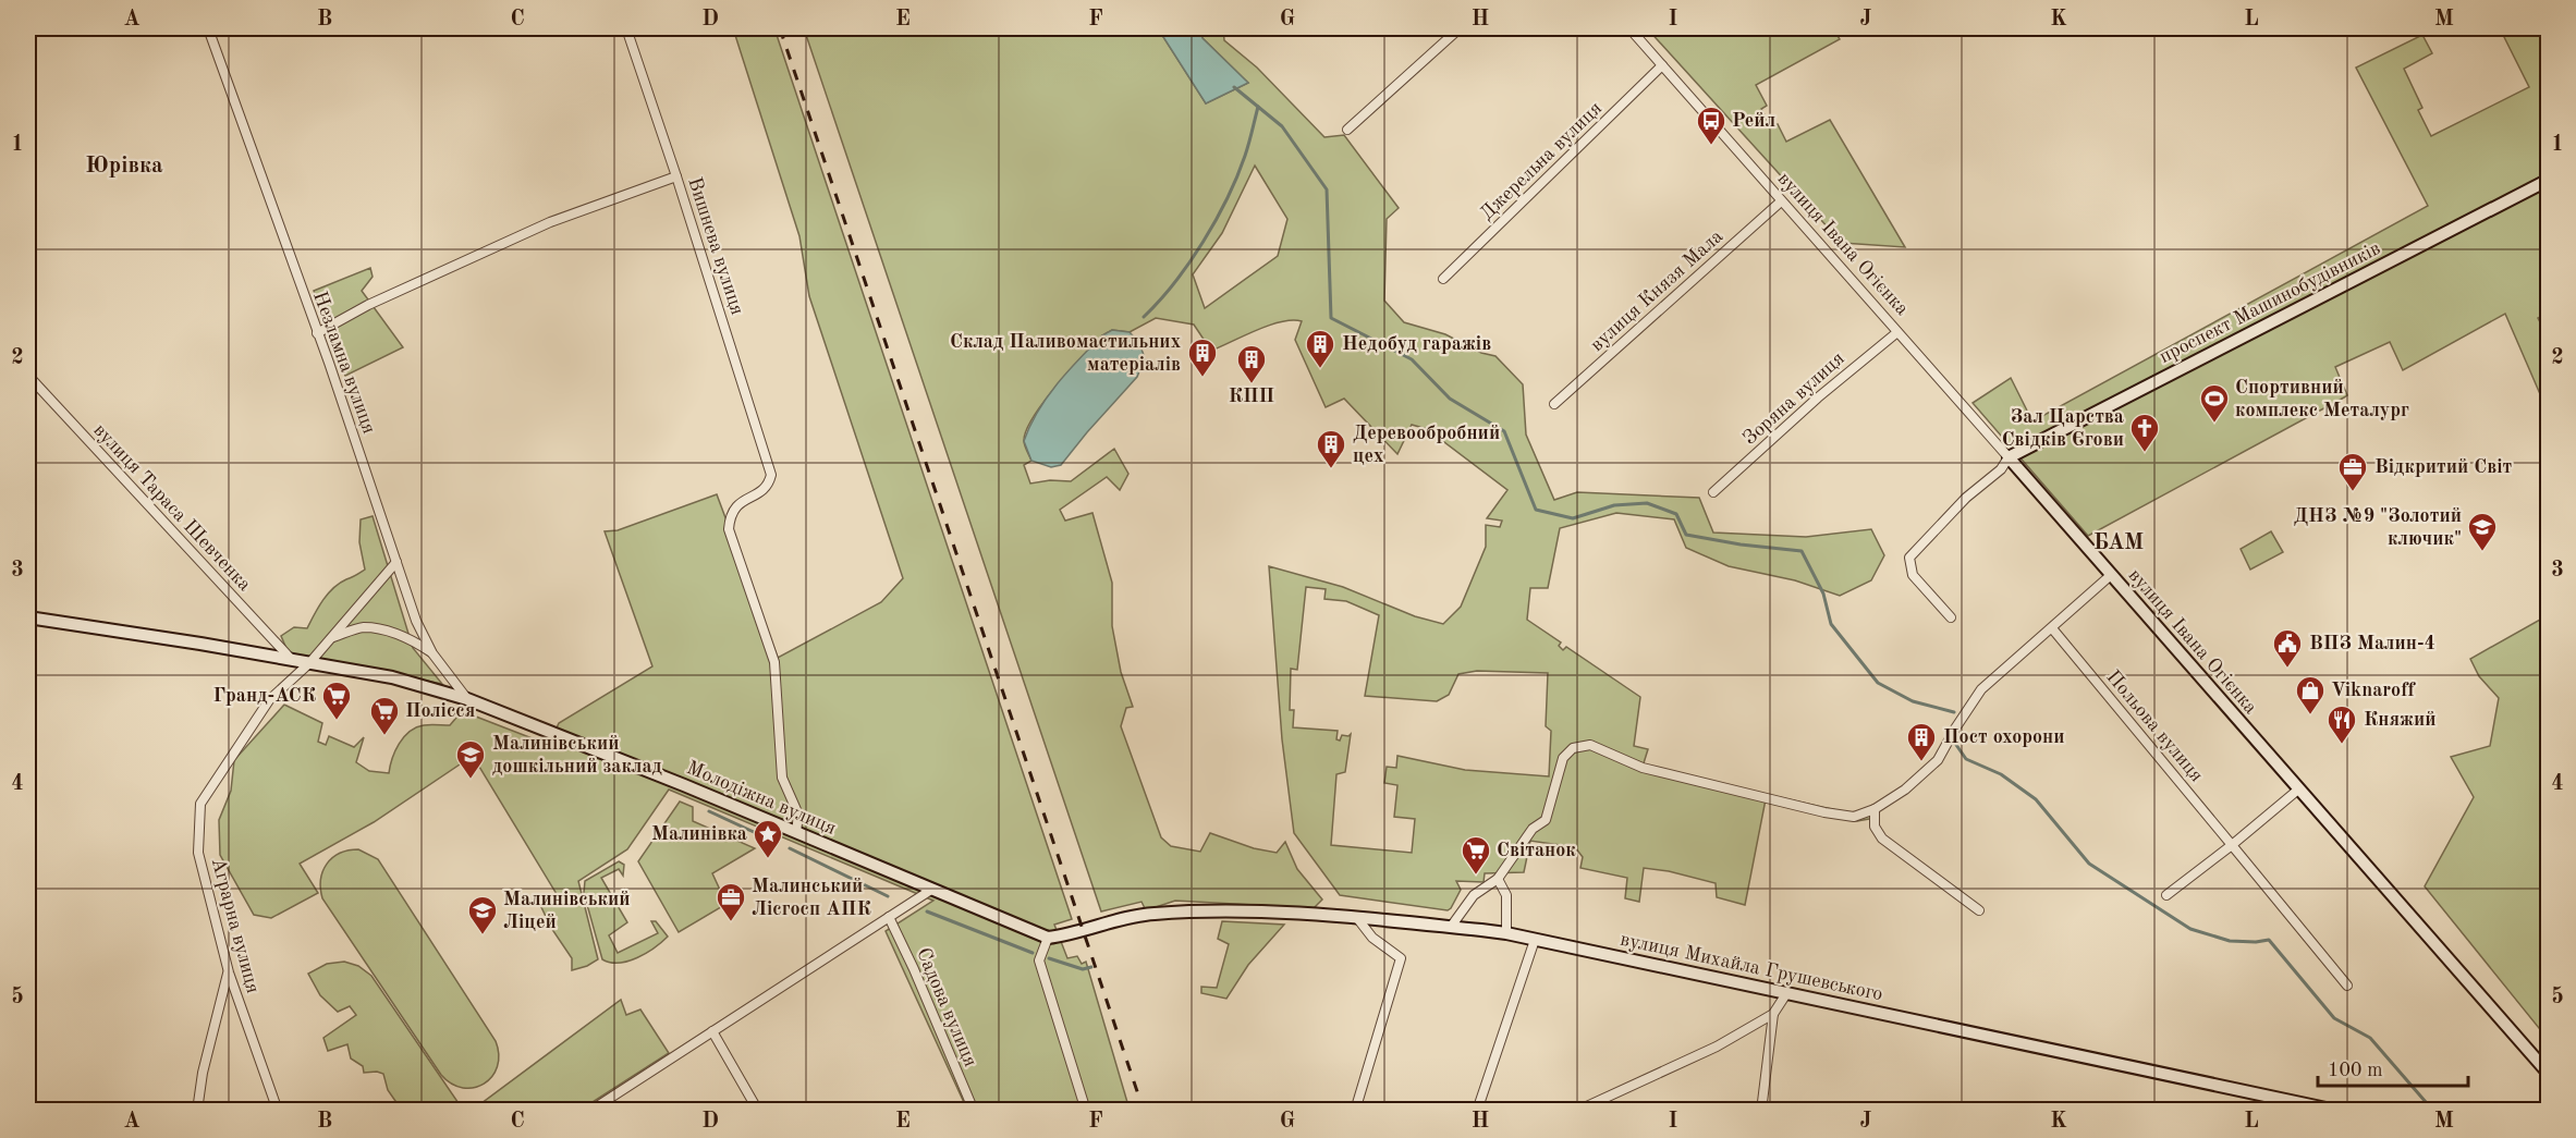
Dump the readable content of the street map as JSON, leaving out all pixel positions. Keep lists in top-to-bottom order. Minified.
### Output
{"streets":{"street":["Джерельна вулиця","вулиця Івана Огієнка","Вишнева вулиця","вулиця Князя Мала","проспект Машинобудівників","Незламна вулиця","Зоряна вулиця","вулиця Тараса Шевченка","Польова вулиця","Молодіжна вулиця","Аграрна вулиця","вулиця Михайла Грушевського","Садова вулиця"]},"crossings":[["Джерельна вулиця","вулиця Івана Огієнка"],["вулиця Івана Огієнка","вулиця Князя Мала"],["вулиця Івана Огієнка","проспект Машинобудівників"],["вулиця Івана Огієнка","Зоряна вулиця"],["Вишнева вулиця","Молодіжна вулиця"],["Незламна вулиця","Молодіжна вулиця"],["Незламна вулиця","Аграрна вулиця"],["вулиця Тараса Шевченка","Молодіжна вулиця"],["Молодіжна вулиця","Аграрна вулиця"],["Молодіжна вулиця","вулиця Михайла Грушевського"]],"districts":["Юрівка","БАМ"],"places":{"bus stop":["Рейл"],"building":["Недобуд гаражів","Склад Паливомастильних матеріалів","КПП","Деревообробний цех","Пост охорони"],"sports":["Спортивний комплекс Металург"],"church":["Зал Царства Свідків Єгови"],"office":["Відкритий Світ","Малинський Лісгосп АПК"],"school or university":["ДНЗ №9 \"Золотий ключик\"","Малинівський дошкільний заклад","Малинівський Ліцей"],"public building":["ВПЗ Малин-4"],"shop":["Viknaroff"],"supermarket":["Гранд-АСК","Полісся","Світанок"],"restaurant":["Княжий"],"place":["Малинівка"]},"scale_bar":"100 m","grid":{"columns":["A","B","C","D","E","F","G","H","I","J","K","L","M"],"rows":["1","2","3","4","5"]}}
